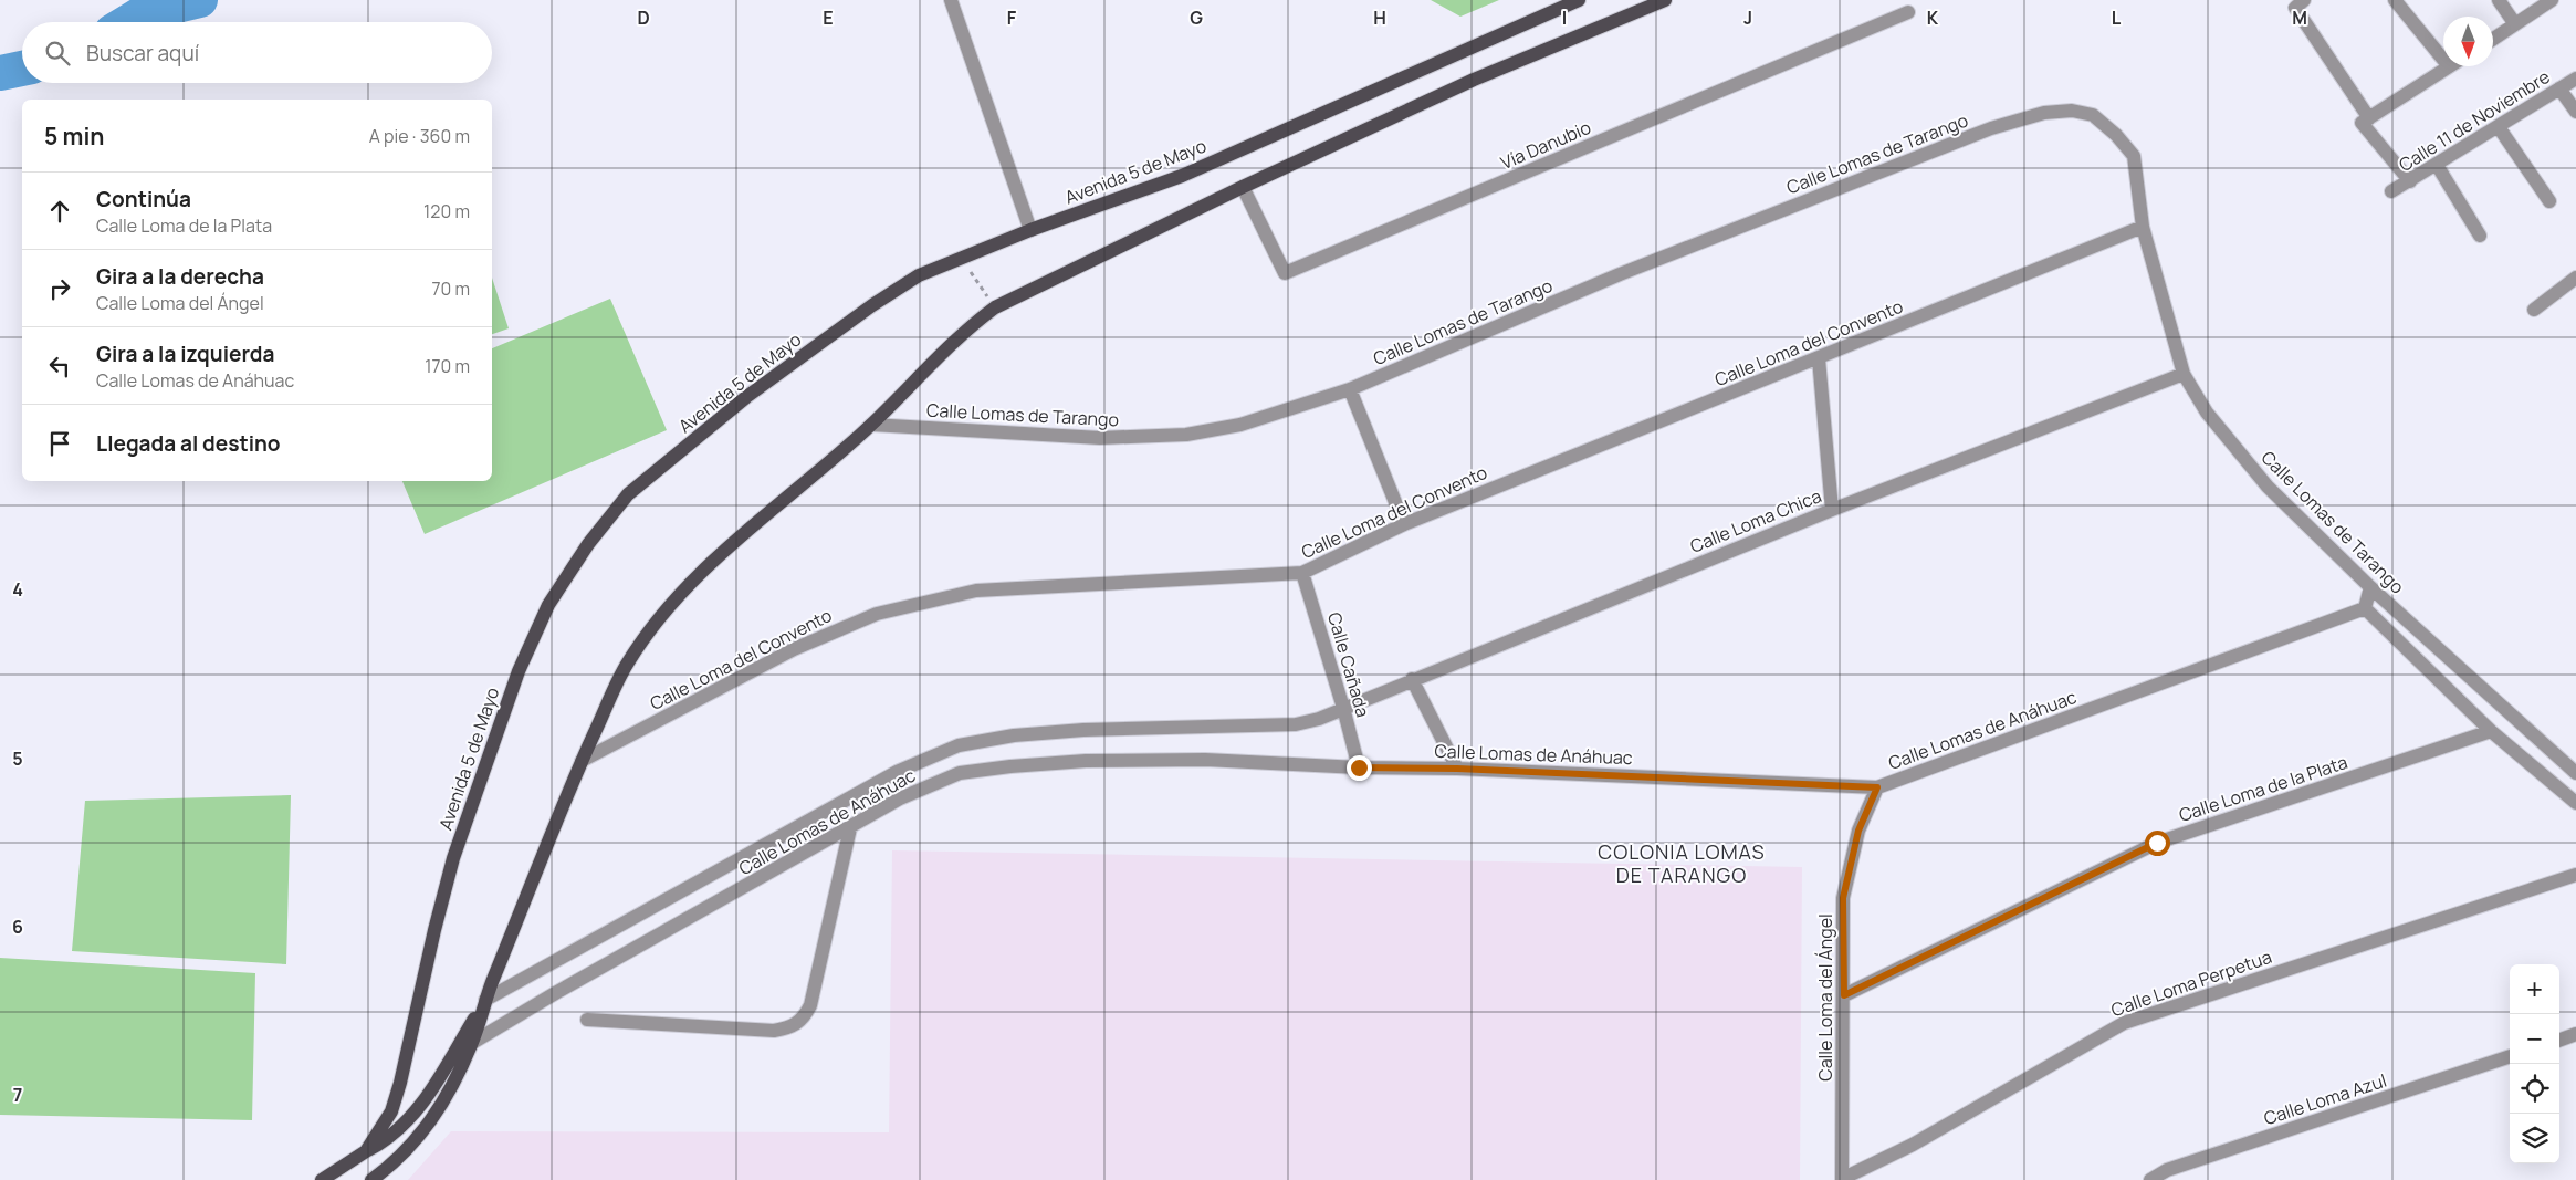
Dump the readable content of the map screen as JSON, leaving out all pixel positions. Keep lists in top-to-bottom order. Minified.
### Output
{"streets":{"main road":["Avenida 5 de Mayo"],"street":["Calle 11 de Noviembre","Vía Danubio","Calle Lomas de Tarango","Calle Loma del Convento","Calle Loma Chica","Calle Cañada","Calle Lomas de Anáhuac","Calle Loma de la Plata","Calle Loma Perpetua","Calle Loma del Ángel","Calle Loma Azul"]},"crossings":[["Calle Lomas de Tarango","Calle Loma del Convento"],["Calle Lomas de Tarango","Calle Loma Chica"],["Calle Loma del Convento","Calle Cañada"],["Calle Loma Chica","Calle Cañada"],["Calle Loma Chica","Calle Lomas de Anáhuac"],["Calle Cañada","Calle Lomas de Anáhuac"],["Calle Lomas de Anáhuac","Calle Loma del Ángel"],["Calle Loma de la Plata","Calle Loma del Ángel"],["Calle Loma Perpetua","Calle Loma del Ángel"]],"districts":["COLONIA LOMAS DE TARANGO"],"north":"bottom","page":{"search":"Buscar aquí","heading":["5 min","A pie · 360 m"],"list":[["Continúa","Calle Loma de la Plata","120 m"],["Gira a la derecha","Calle Loma del Ángel","70 m"],["Gira a la izquierda","Calle Lomas de Anáhuac","170 m"],"Llegada al destino"],"map_buttons":["+","−"]},"grid":{"columns":["D","E","F","G","H","I","J","K","L","M"],"rows":["4","5","6","7"]}}
